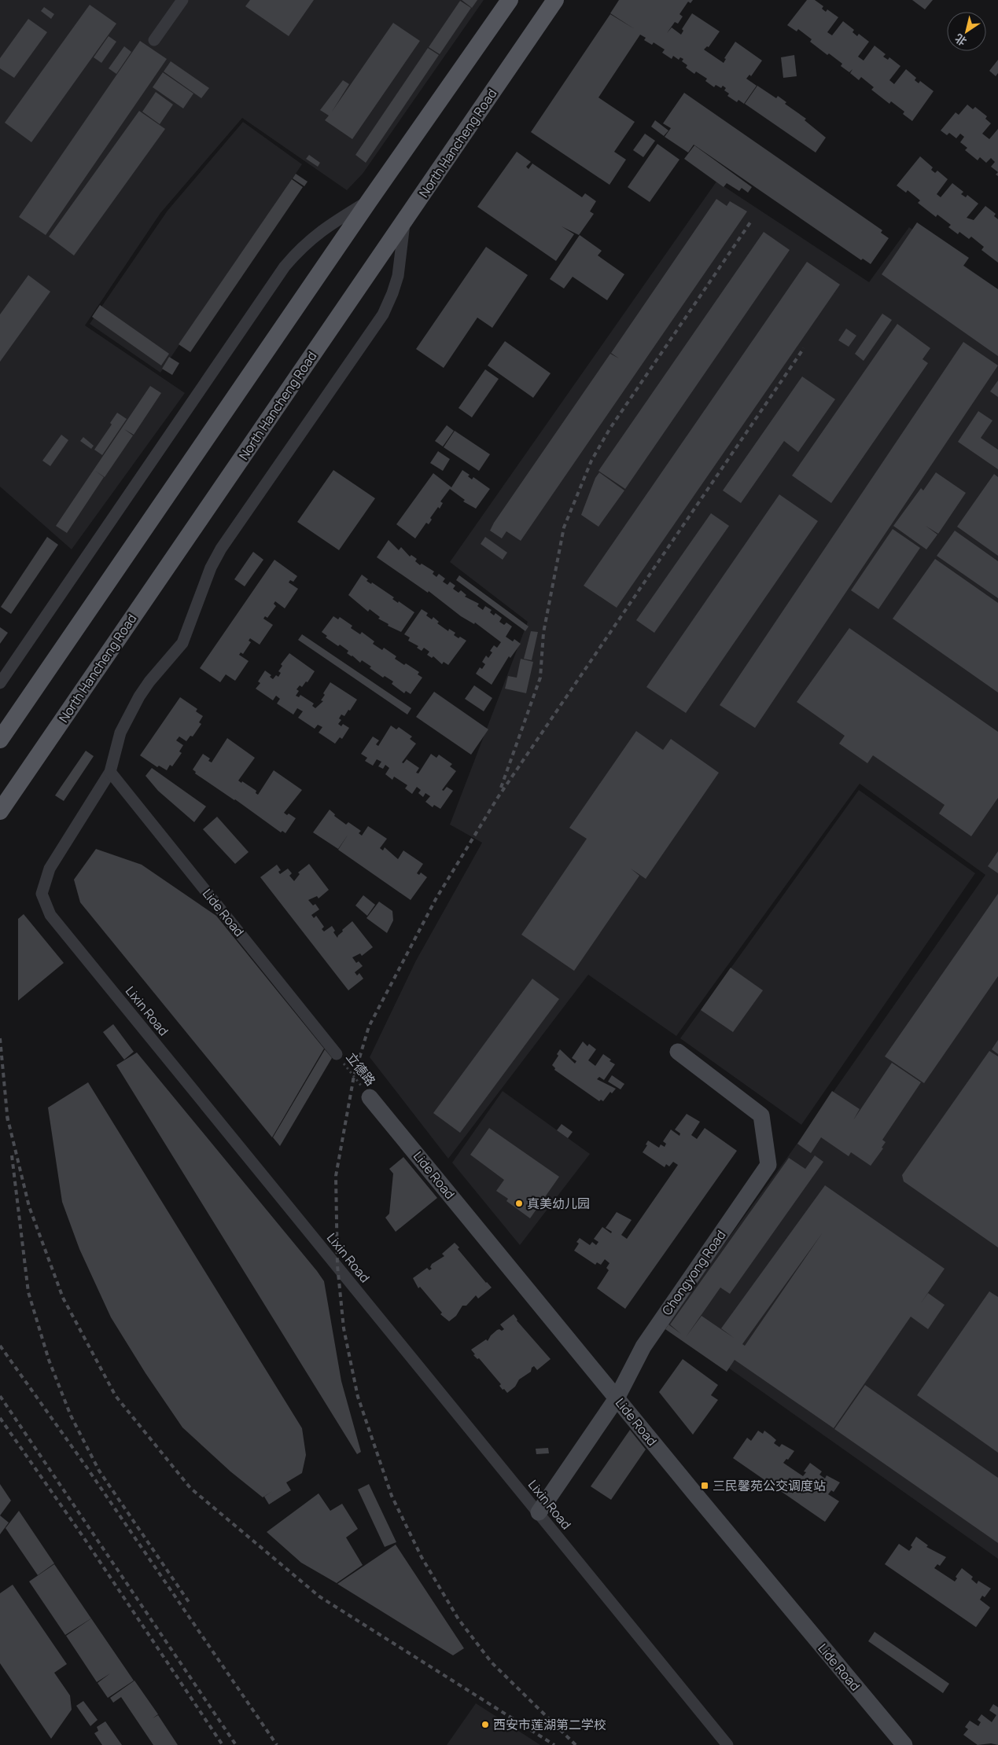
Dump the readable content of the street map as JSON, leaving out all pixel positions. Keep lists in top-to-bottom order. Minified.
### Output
{"streets":{"main road":["North Hancheng Road"],"street":["Lide Road","Lixin Road","Chongyong Road"],"path":["立德路"]},"crossings":[["North Hancheng Road","Lixin Road"],["Lide Road","Lixin Road"],["Lide Road","立德路"],["Lide Road","Chongyong Road"],["Lixin Road","Chongyong Road"]],"places":{"other":["真美幼儿园","西安市莲湖第二学校"],"transit":["三民馨苑公交调度站"]},"north":"bottom left"}
